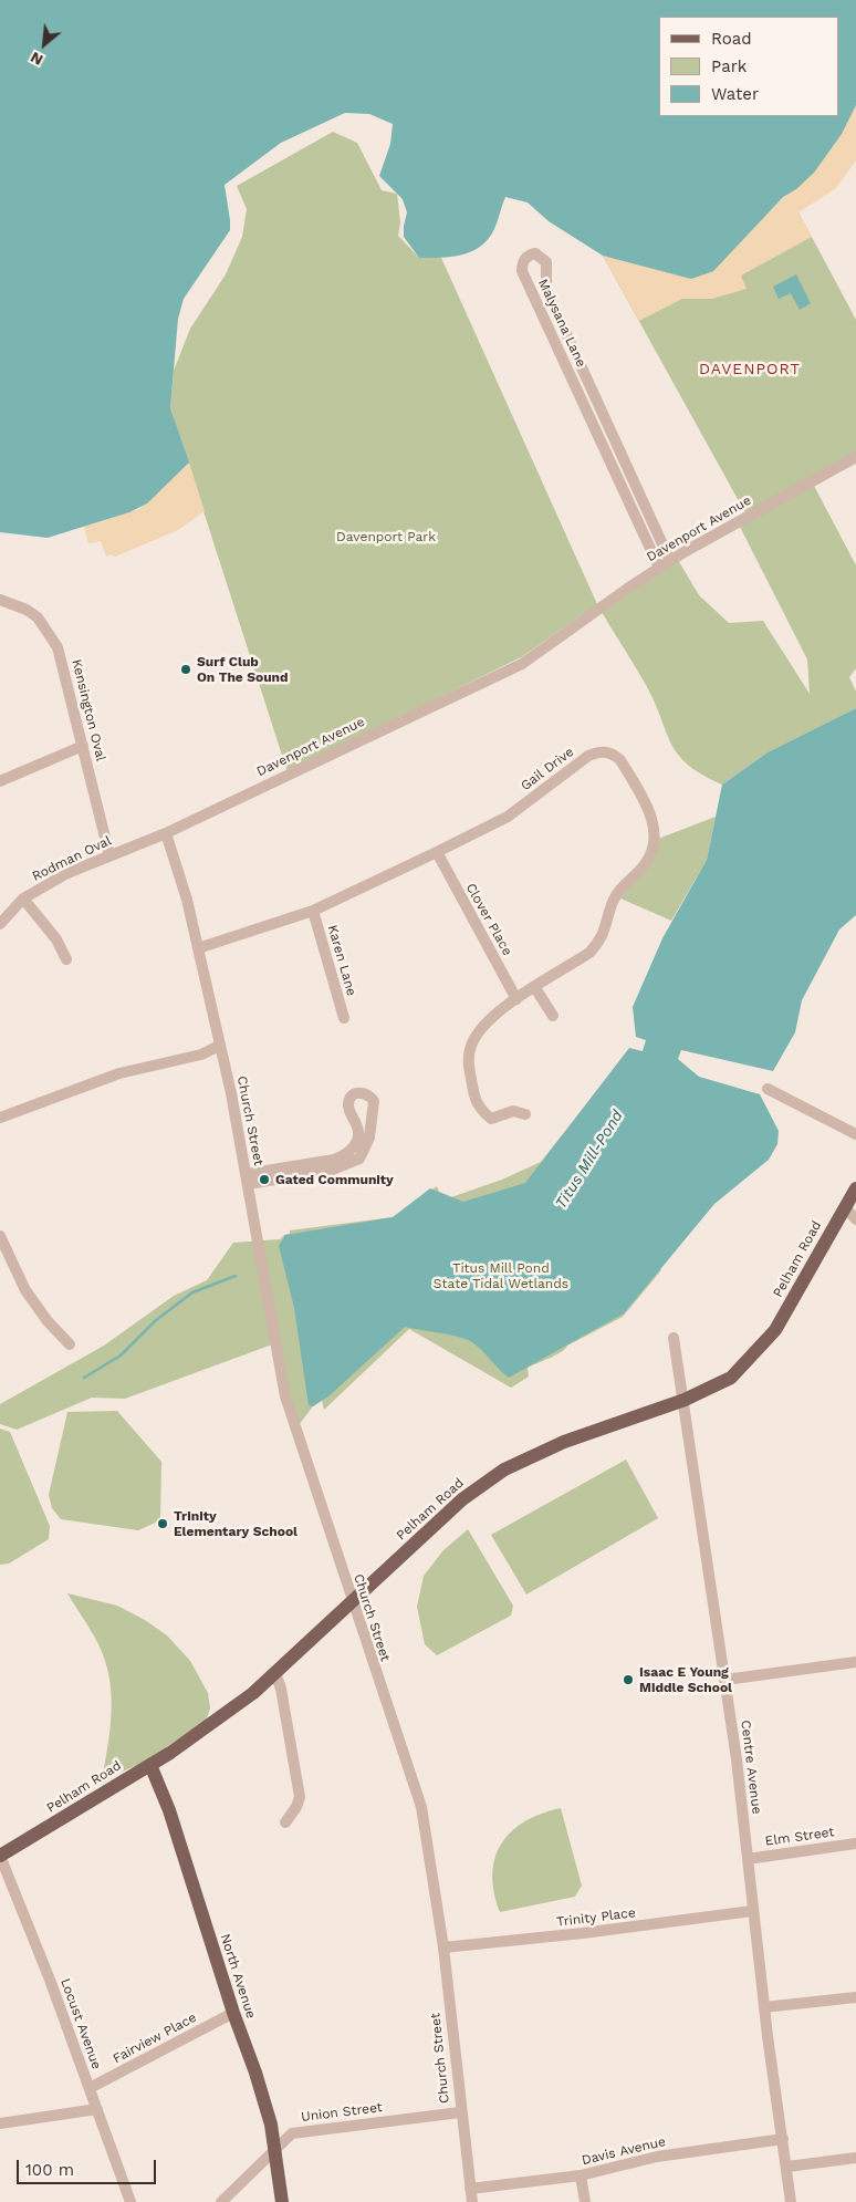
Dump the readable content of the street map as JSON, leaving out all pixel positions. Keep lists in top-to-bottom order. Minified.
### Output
{"streets":{"main road":["Pelham Road","North Avenue"],"street":["Malysana Lane","Davenport Avenue","Kensington Oval","Gail Drive","Rodman Oval","Clover Place","Karen Lane","Church Street","Centre Avenue","Elm Street","Trinity Place","Locust Avenue","Fairview Place","Union Street","Davis Avenue"]},"crossings":[["Malysana Lane","Davenport Avenue"],["Davenport Avenue","Rodman Oval"],["Kensington Oval","Rodman Oval"],["Gail Drive","Clover Place"],["Gail Drive","Karen Lane"],["Church Street","Pelham Road"],["Church Street","Trinity Place"],["Church Street","Union Street"],["Church Street","Davis Avenue"],["Pelham Road","Centre Avenue"],["Pelham Road","North Avenue"],["Pelham Road","Locust Avenue"],["Centre Avenue","Elm Street"],["Centre Avenue","Trinity Place"],["Centre Avenue","Davis Avenue"],["North Avenue","Fairview Place"],["North Avenue","Union Street"],["Locust Avenue","Fairview Place"]],"districts":["DAVENPORT"],"water":["Titus Mill-Pond"],"parks":["Davenport Park","Titus Mill Pond State Tidal Wetlands"],"places":["Surf Club On The Sound","Gated Community","Trinity Elementary School","Isaac E Young Middle School"],"legend":["Road","Park","Water"],"scale_bar":"100 m","north":"bottom left"}
